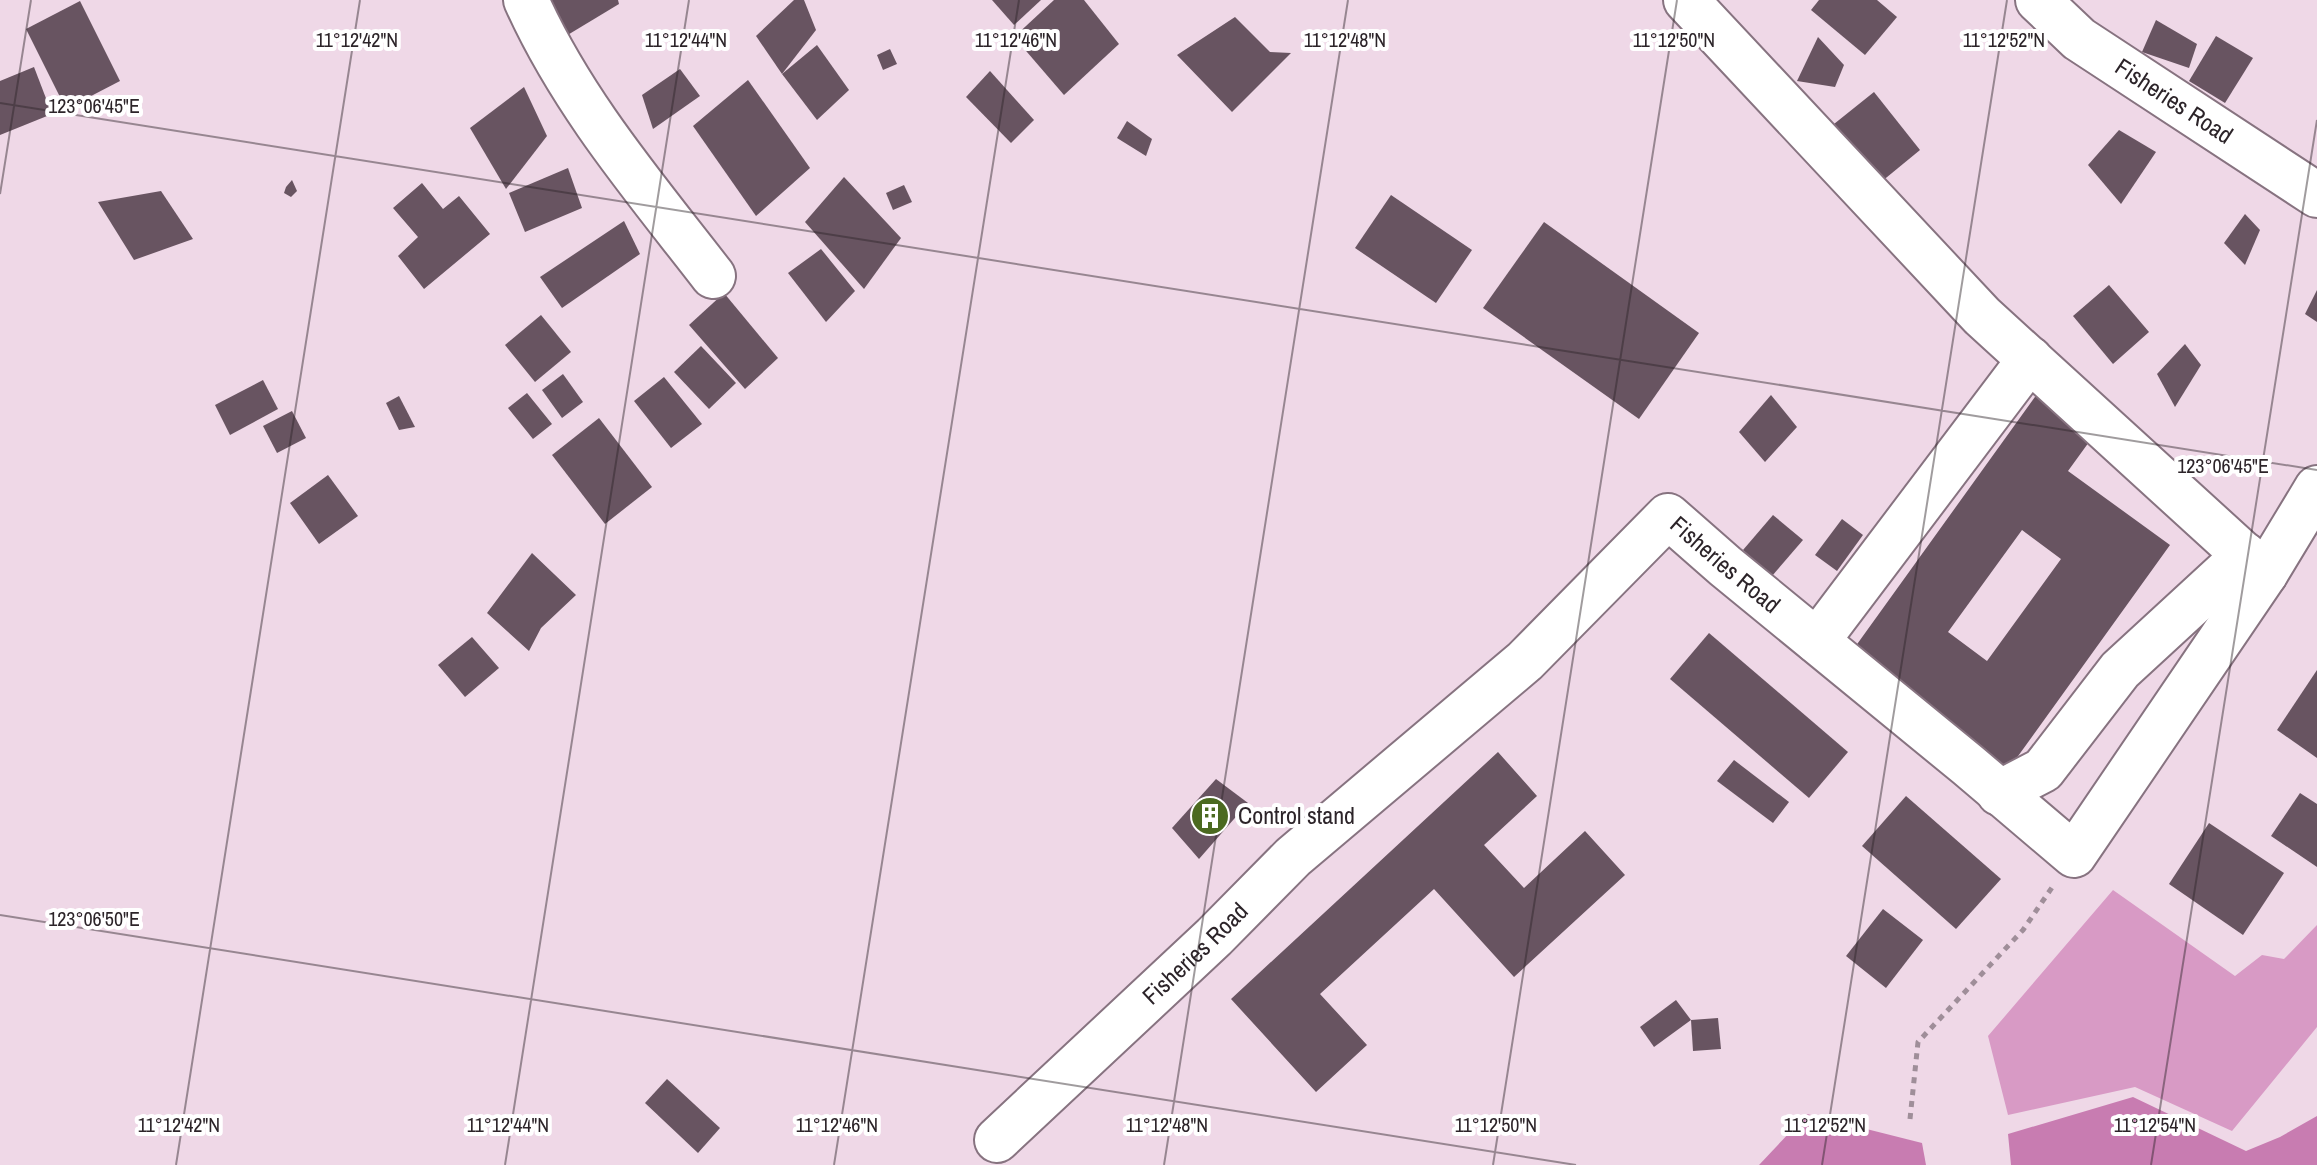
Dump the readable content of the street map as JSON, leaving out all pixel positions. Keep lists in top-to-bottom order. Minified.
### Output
{"streets":{"street":["Fisheries Road"]},"places":{"building":["Control stand"]},"coordinates":["11°12'42\"N","11°12'44\"N","11°12'46\"N","11°12'48\"N","11°12'50\"N","11°12'52\"N","123°06'45\"E","123°06'50\"E","11°12'54\"N"]}
